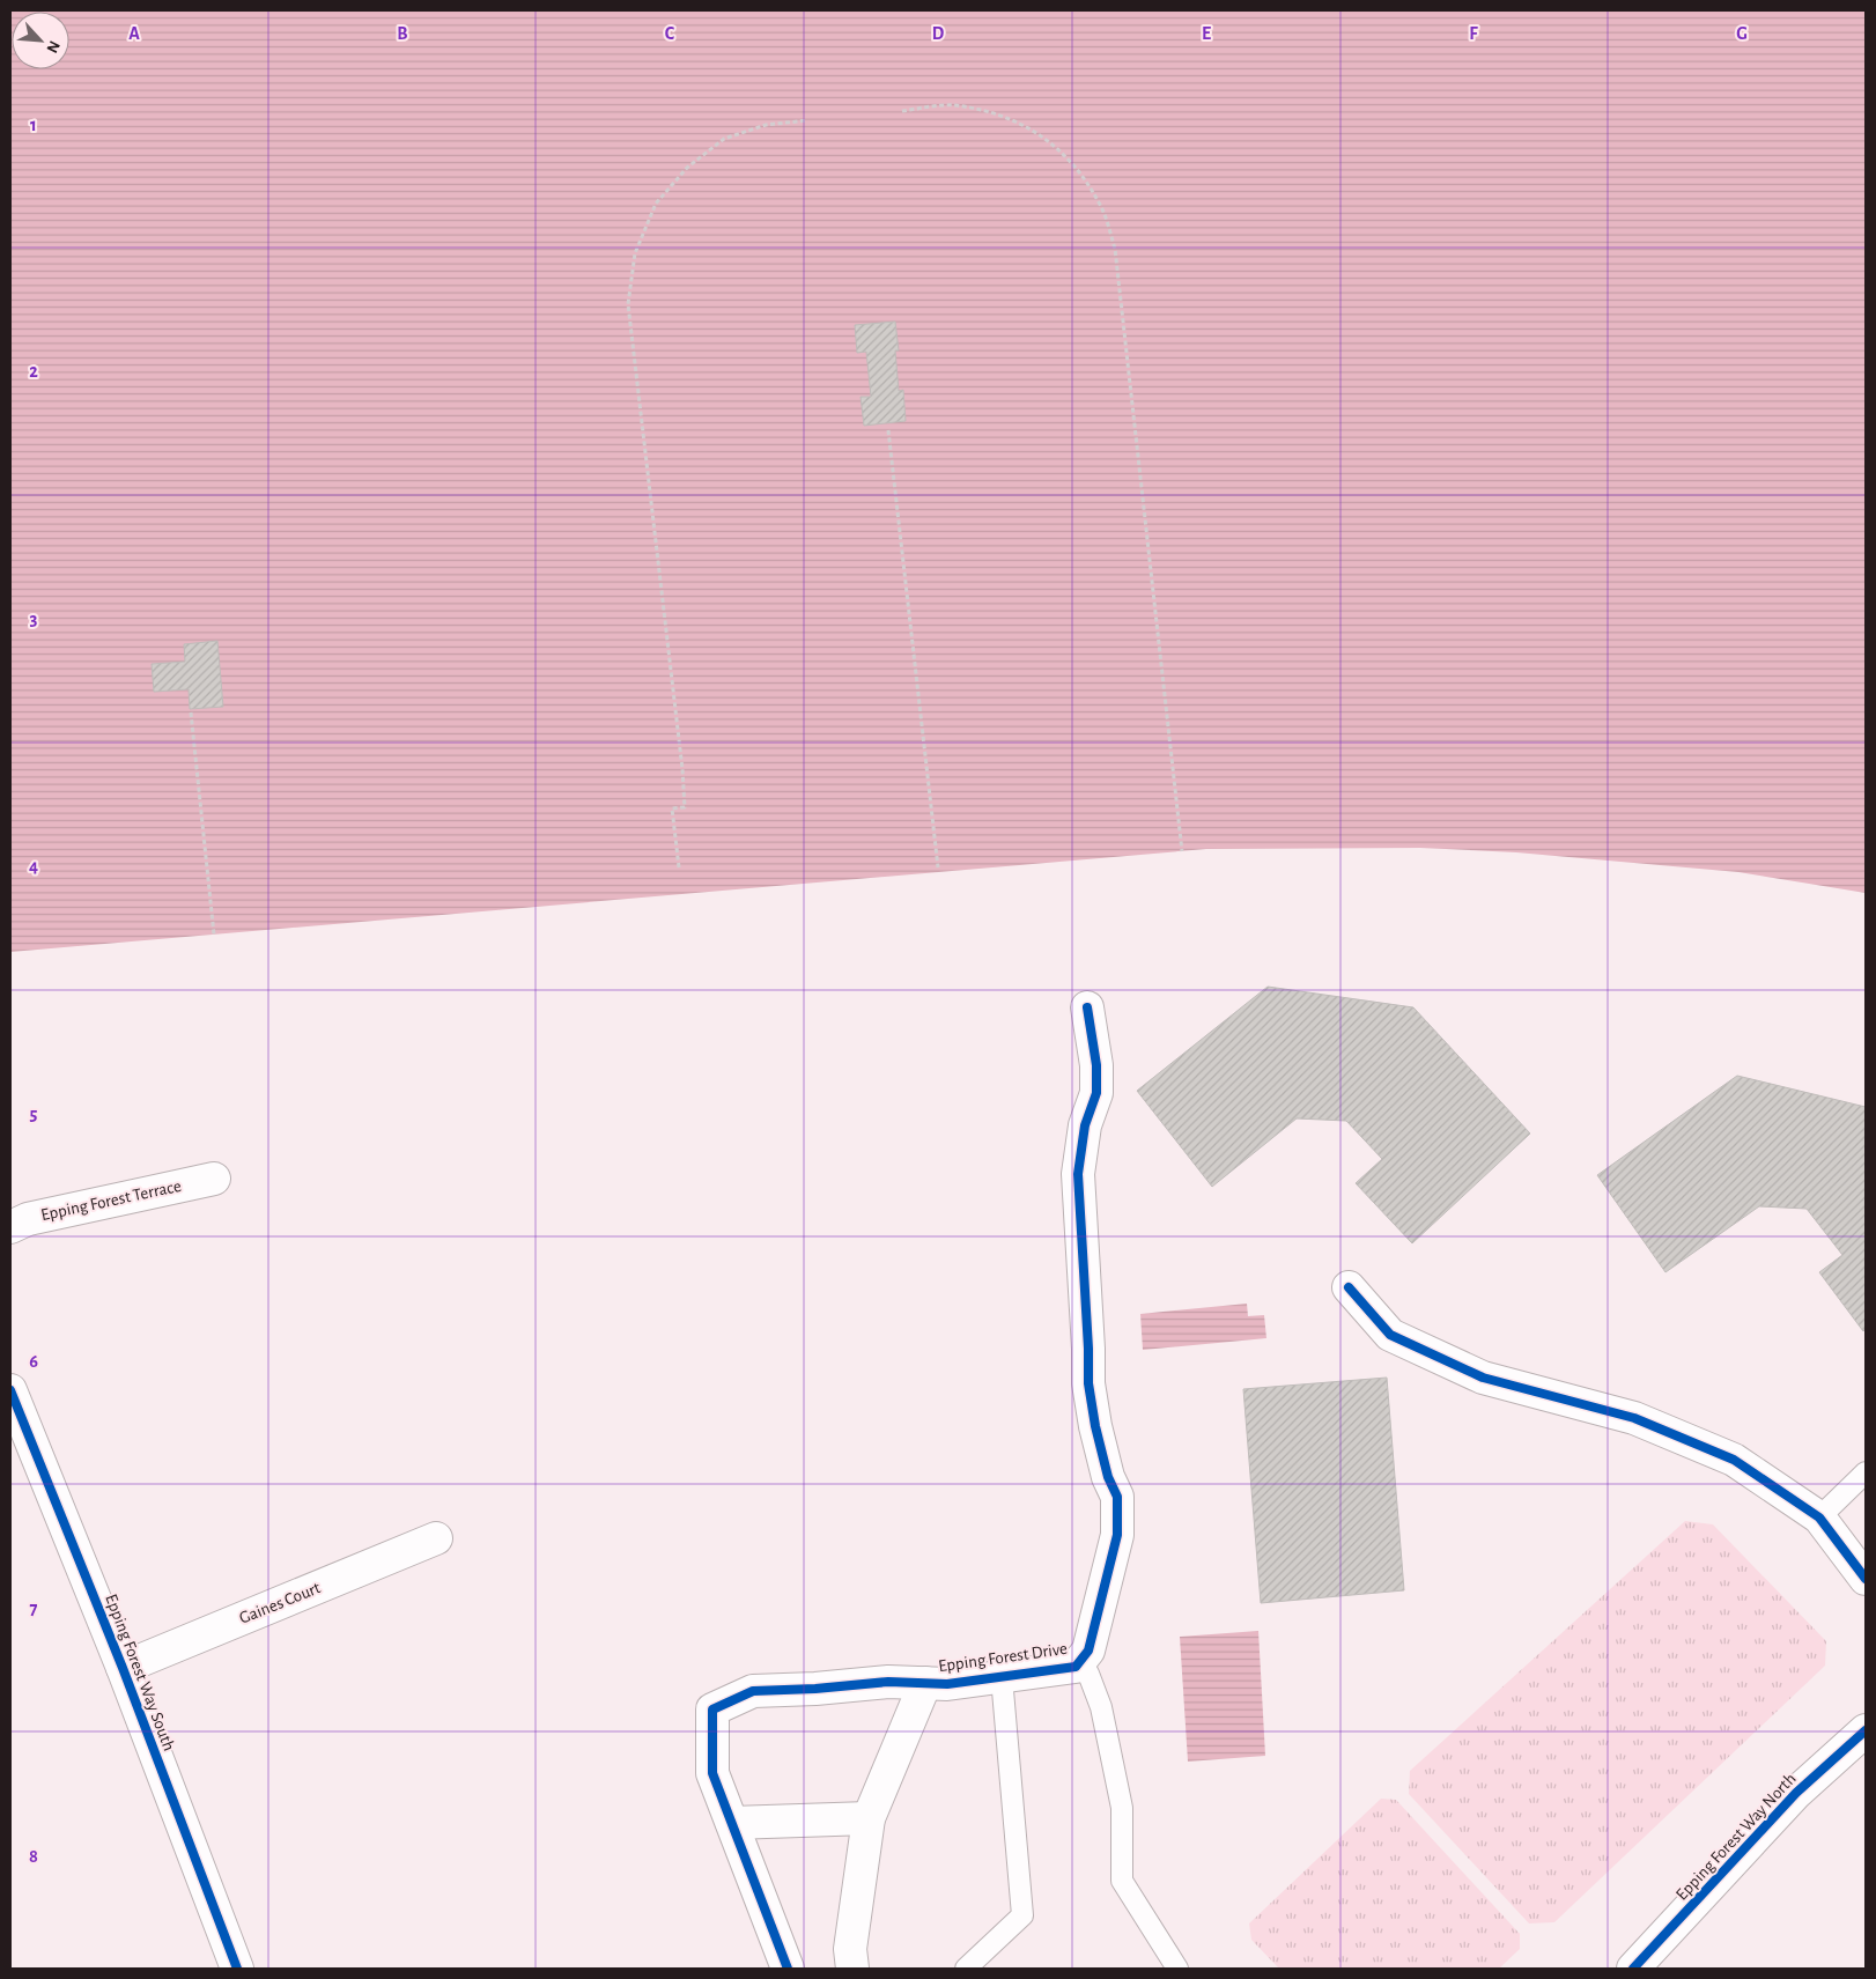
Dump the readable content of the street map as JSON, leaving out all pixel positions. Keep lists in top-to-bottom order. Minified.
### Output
{"streets":{"street":["Epping Forest Terrace","Gaines Court","Epping Forest Drive","Epping Forest Way South","Epping Forest Way North"]},"crossings":[["Gaines Court","Epping Forest Way South"]],"north":"bottom right","grid":{"columns":["A","B","C","D","E","F","G"],"rows":["1","2","3","4","5","6","7","8"]}}
